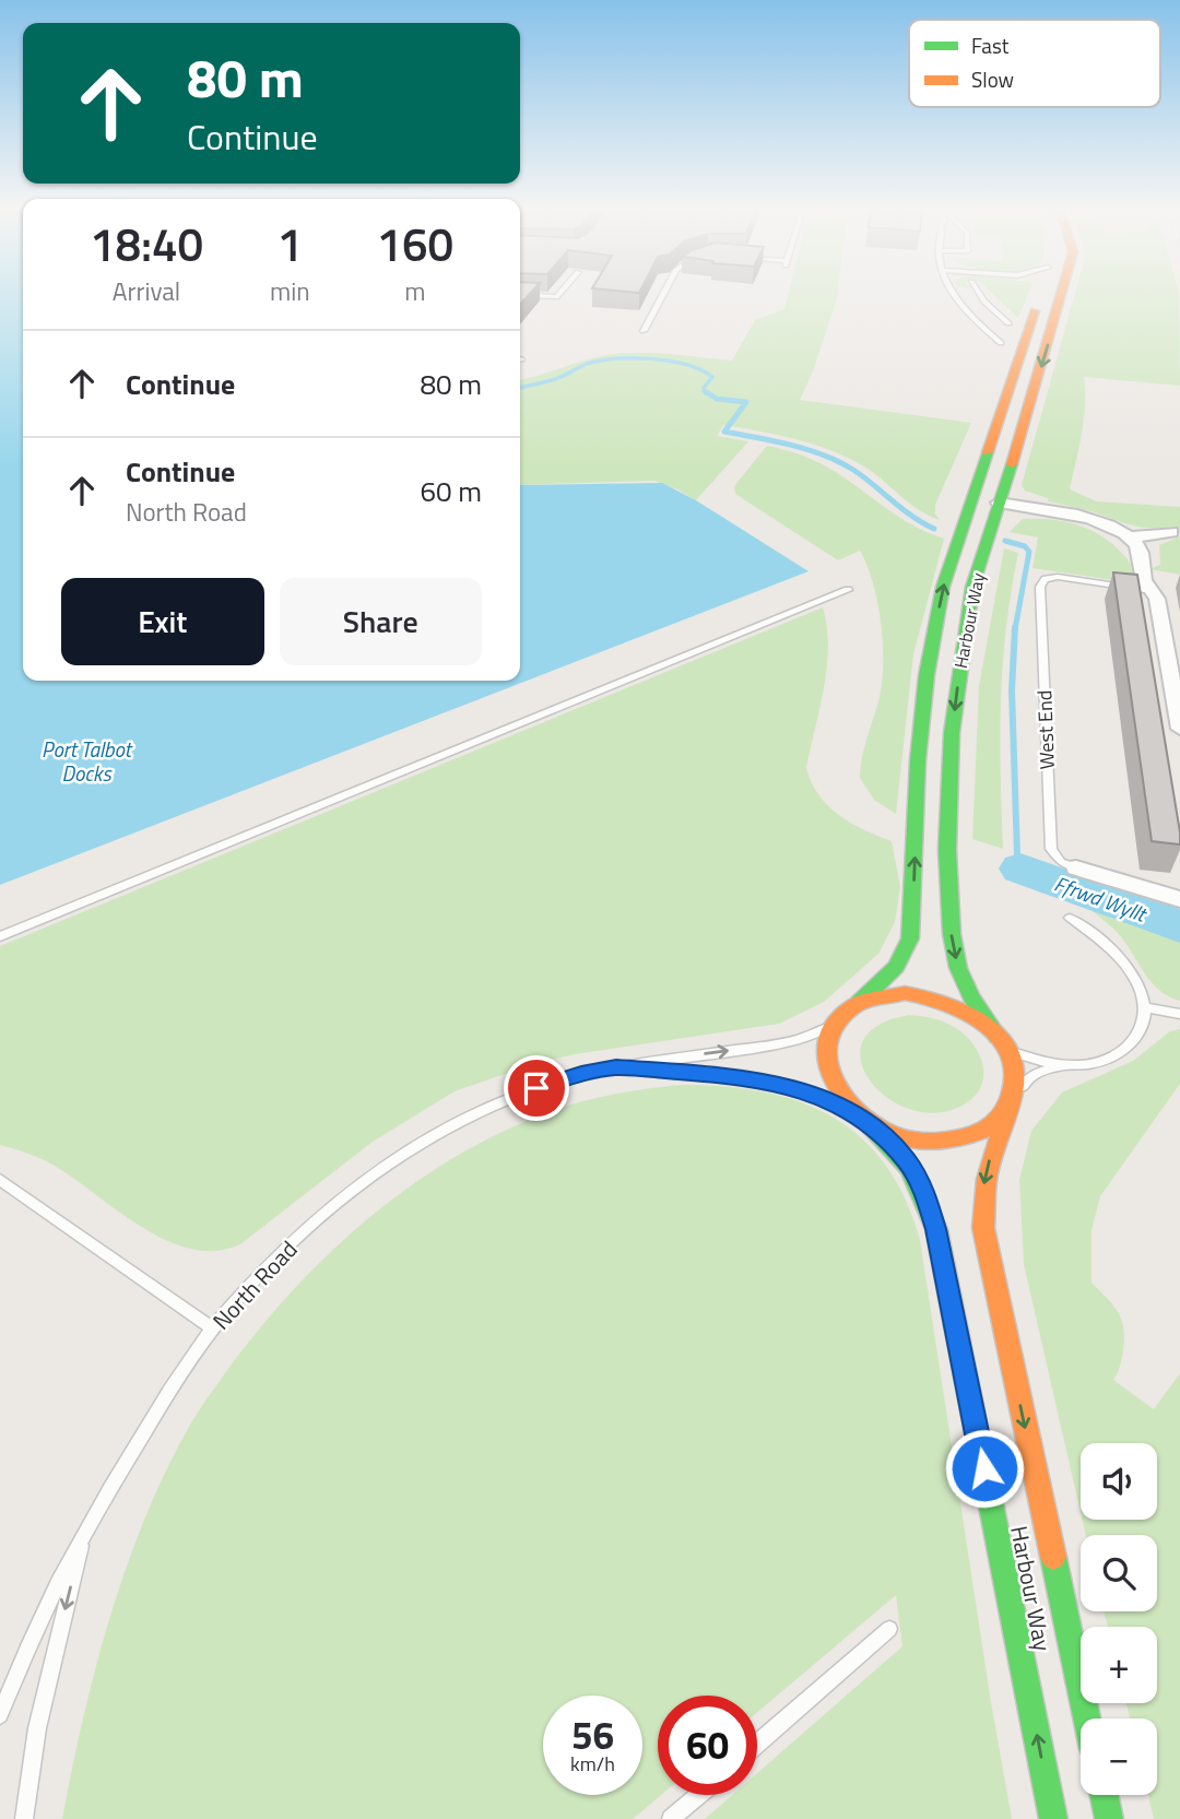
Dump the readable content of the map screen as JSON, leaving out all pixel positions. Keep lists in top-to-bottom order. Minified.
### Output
{"streets":{"main road":["Harbour Way"],"street":["West End"],"lane":["North Road"]},"water":["Port Talbot Docks","Ffrwd Wyllt"],"legend":["Fast","Slow"],"page":{"turn":["80 m","Continue"],"eta":["18:40","Arrival","1","min","160","m"],"list":[{"name":"Continue","value":"80 m"},{"name":"Continue","note":"North Road","value":"60 m"}],"buttons":["Exit","Share"],"map_buttons":["+","−"],"speed":"56 km/h","limit":"60"}}
